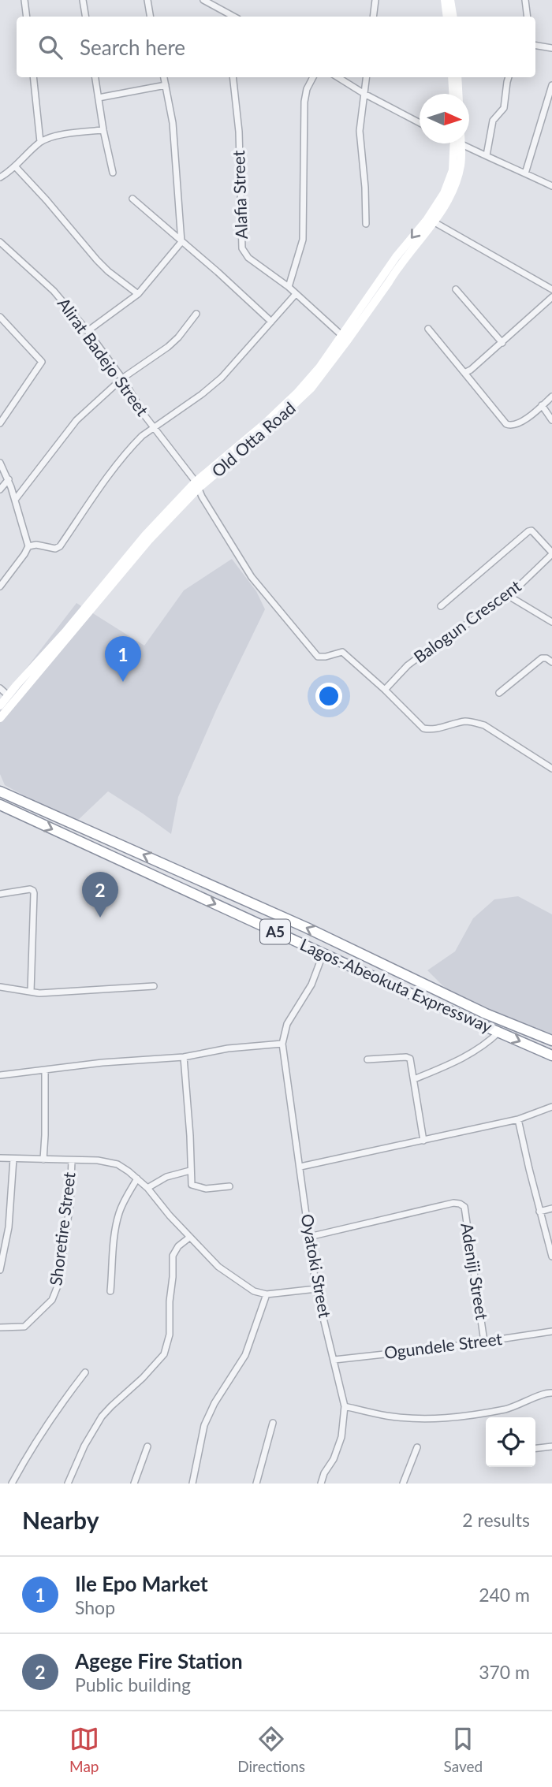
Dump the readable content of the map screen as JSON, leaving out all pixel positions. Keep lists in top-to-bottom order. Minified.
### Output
{"streets":{"highway":["A5","Lagos-Abeokuta Expressway"],"main road":["Old Otta Road"],"street":["Alafia Street","Alirat Badejo Street","Balogun Crescent","Shoretire Street","Oyatoki Street","Adeniji Street","Ogundele Street"]},"crossings":[["Alafia Street","Old Otta Road"],["Alirat Badejo Street","Old Otta Road"],["Alirat Badejo Street","Balogun Crescent"],["Oyatoki Street","Adeniji Street"],["Oyatoki Street","Ogundele Street"],["Adeniji Street","Ogundele Street"]],"north":"right","page":{"search":"Search here","pins":["1","2"],"heading":["Nearby","2 results"],"list":[{"mark":"1","name":"Ile Epo Market","note":"Shop","value":"240 m"},{"mark":"2","name":"Agege Fire Station","note":"Public building","value":"370 m"}],"nav":["Map","Directions","Saved"]}}
